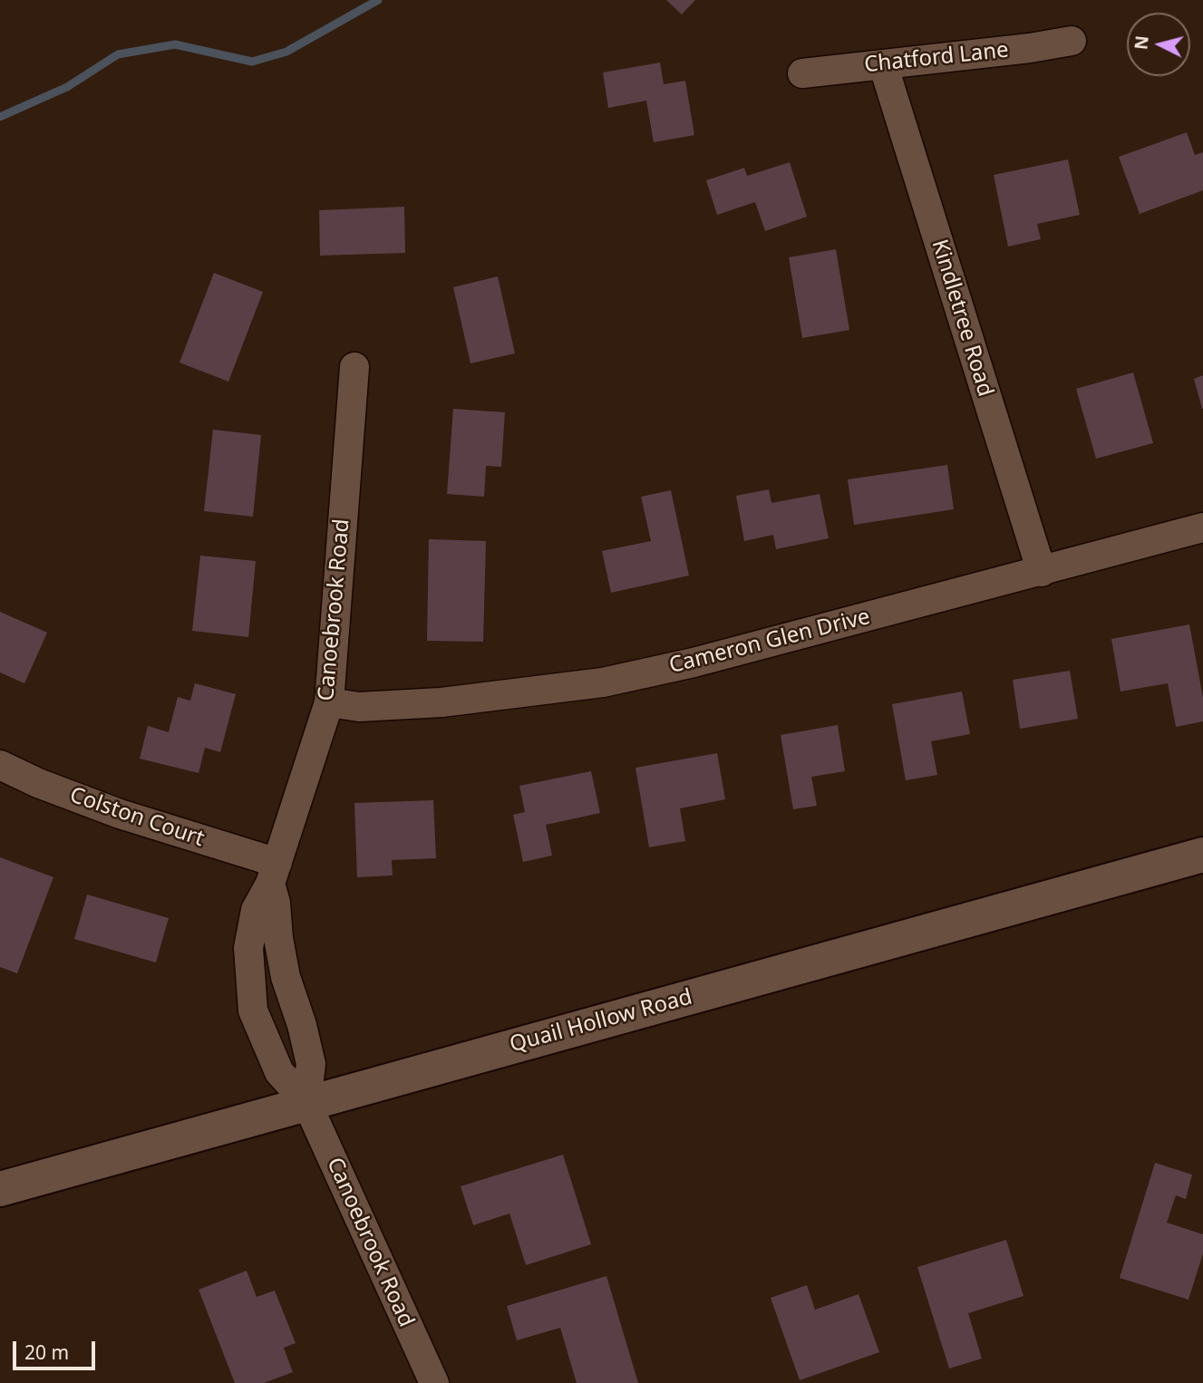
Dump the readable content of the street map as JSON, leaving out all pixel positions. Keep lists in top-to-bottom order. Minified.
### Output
{"streets":{"main road":["Quail Hollow Road"],"street":["Chatford Lane","Kindletree Road","Canoebrook Road","Cameron Glen Drive","Colston Court"]},"crossings":[["Chatford Lane","Kindletree Road"],["Kindletree Road","Cameron Glen Drive"],["Canoebrook Road","Cameron Glen Drive"],["Canoebrook Road","Colston Court"],["Canoebrook Road","Quail Hollow Road"]],"scale_bar":"20 m","north":"left"}
